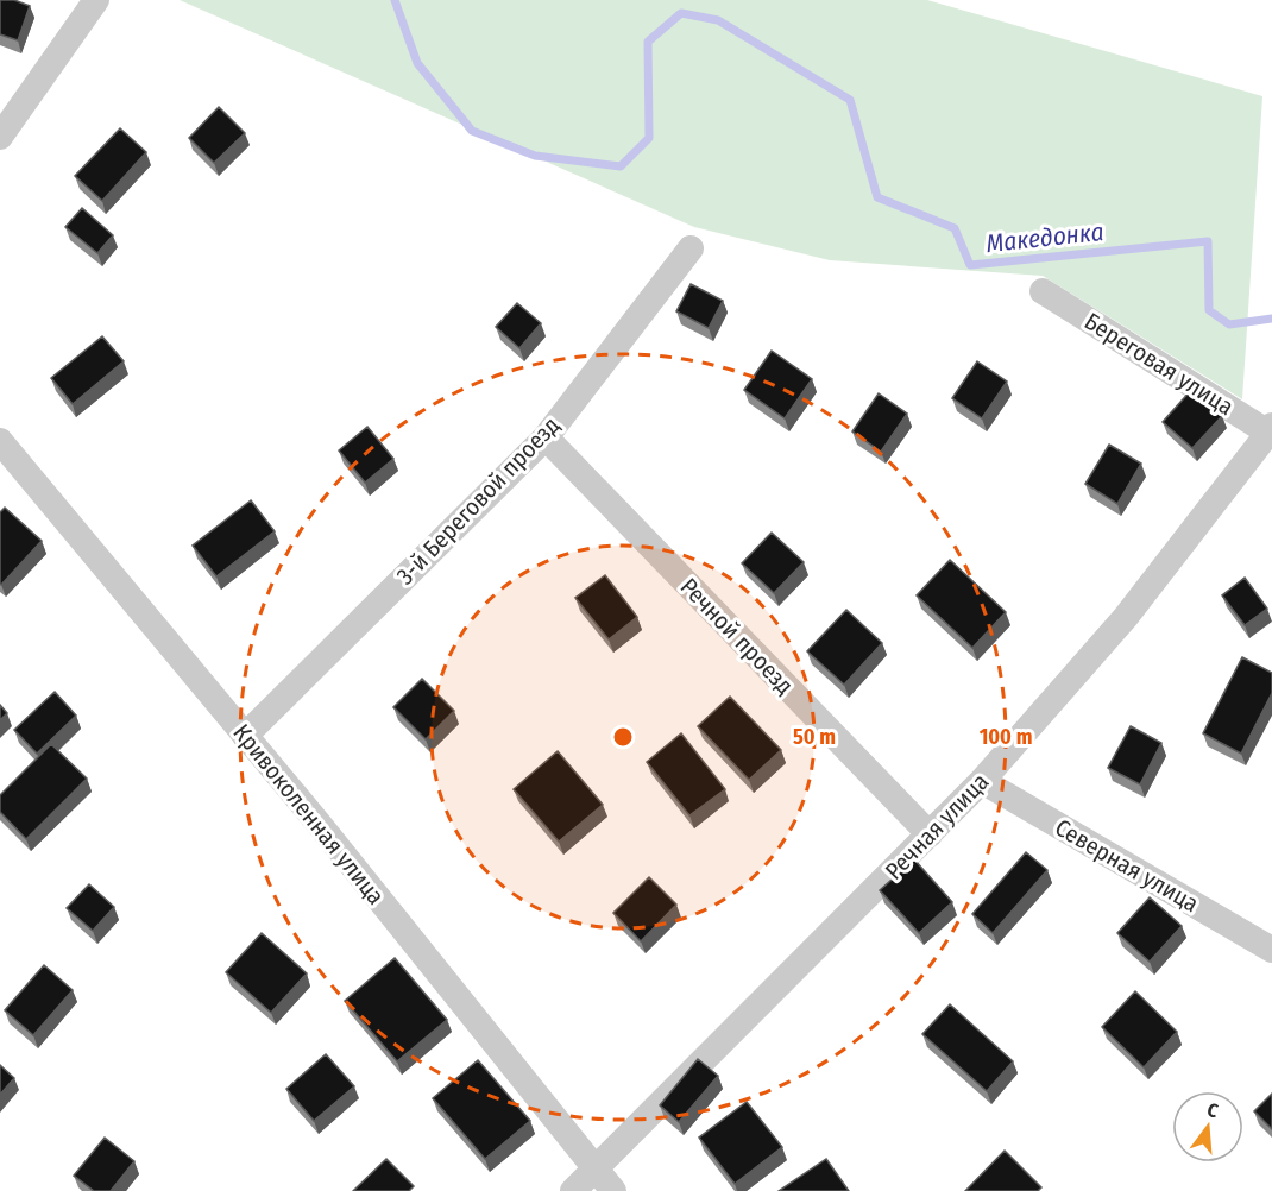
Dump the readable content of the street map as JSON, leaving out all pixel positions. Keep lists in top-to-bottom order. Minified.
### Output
{"streets":{"street":["Береговая улица","3-й Береговой проезд","Речной проезд","Кривоколенная улица","Речная улица","Северная улица"]},"crossings":[["Береговая улица","Речная улица"],["3-й Береговой проезд","Речной проезд"],["3-й Береговой проезд","Кривоколенная улица"],["Речной проезд","Речная улица"],["Кривоколенная улица","Речная улица"],["Речная улица","Северная улица"]],"water":["Македонка"],"north":"top","rings":["50 m","100 m"]}
